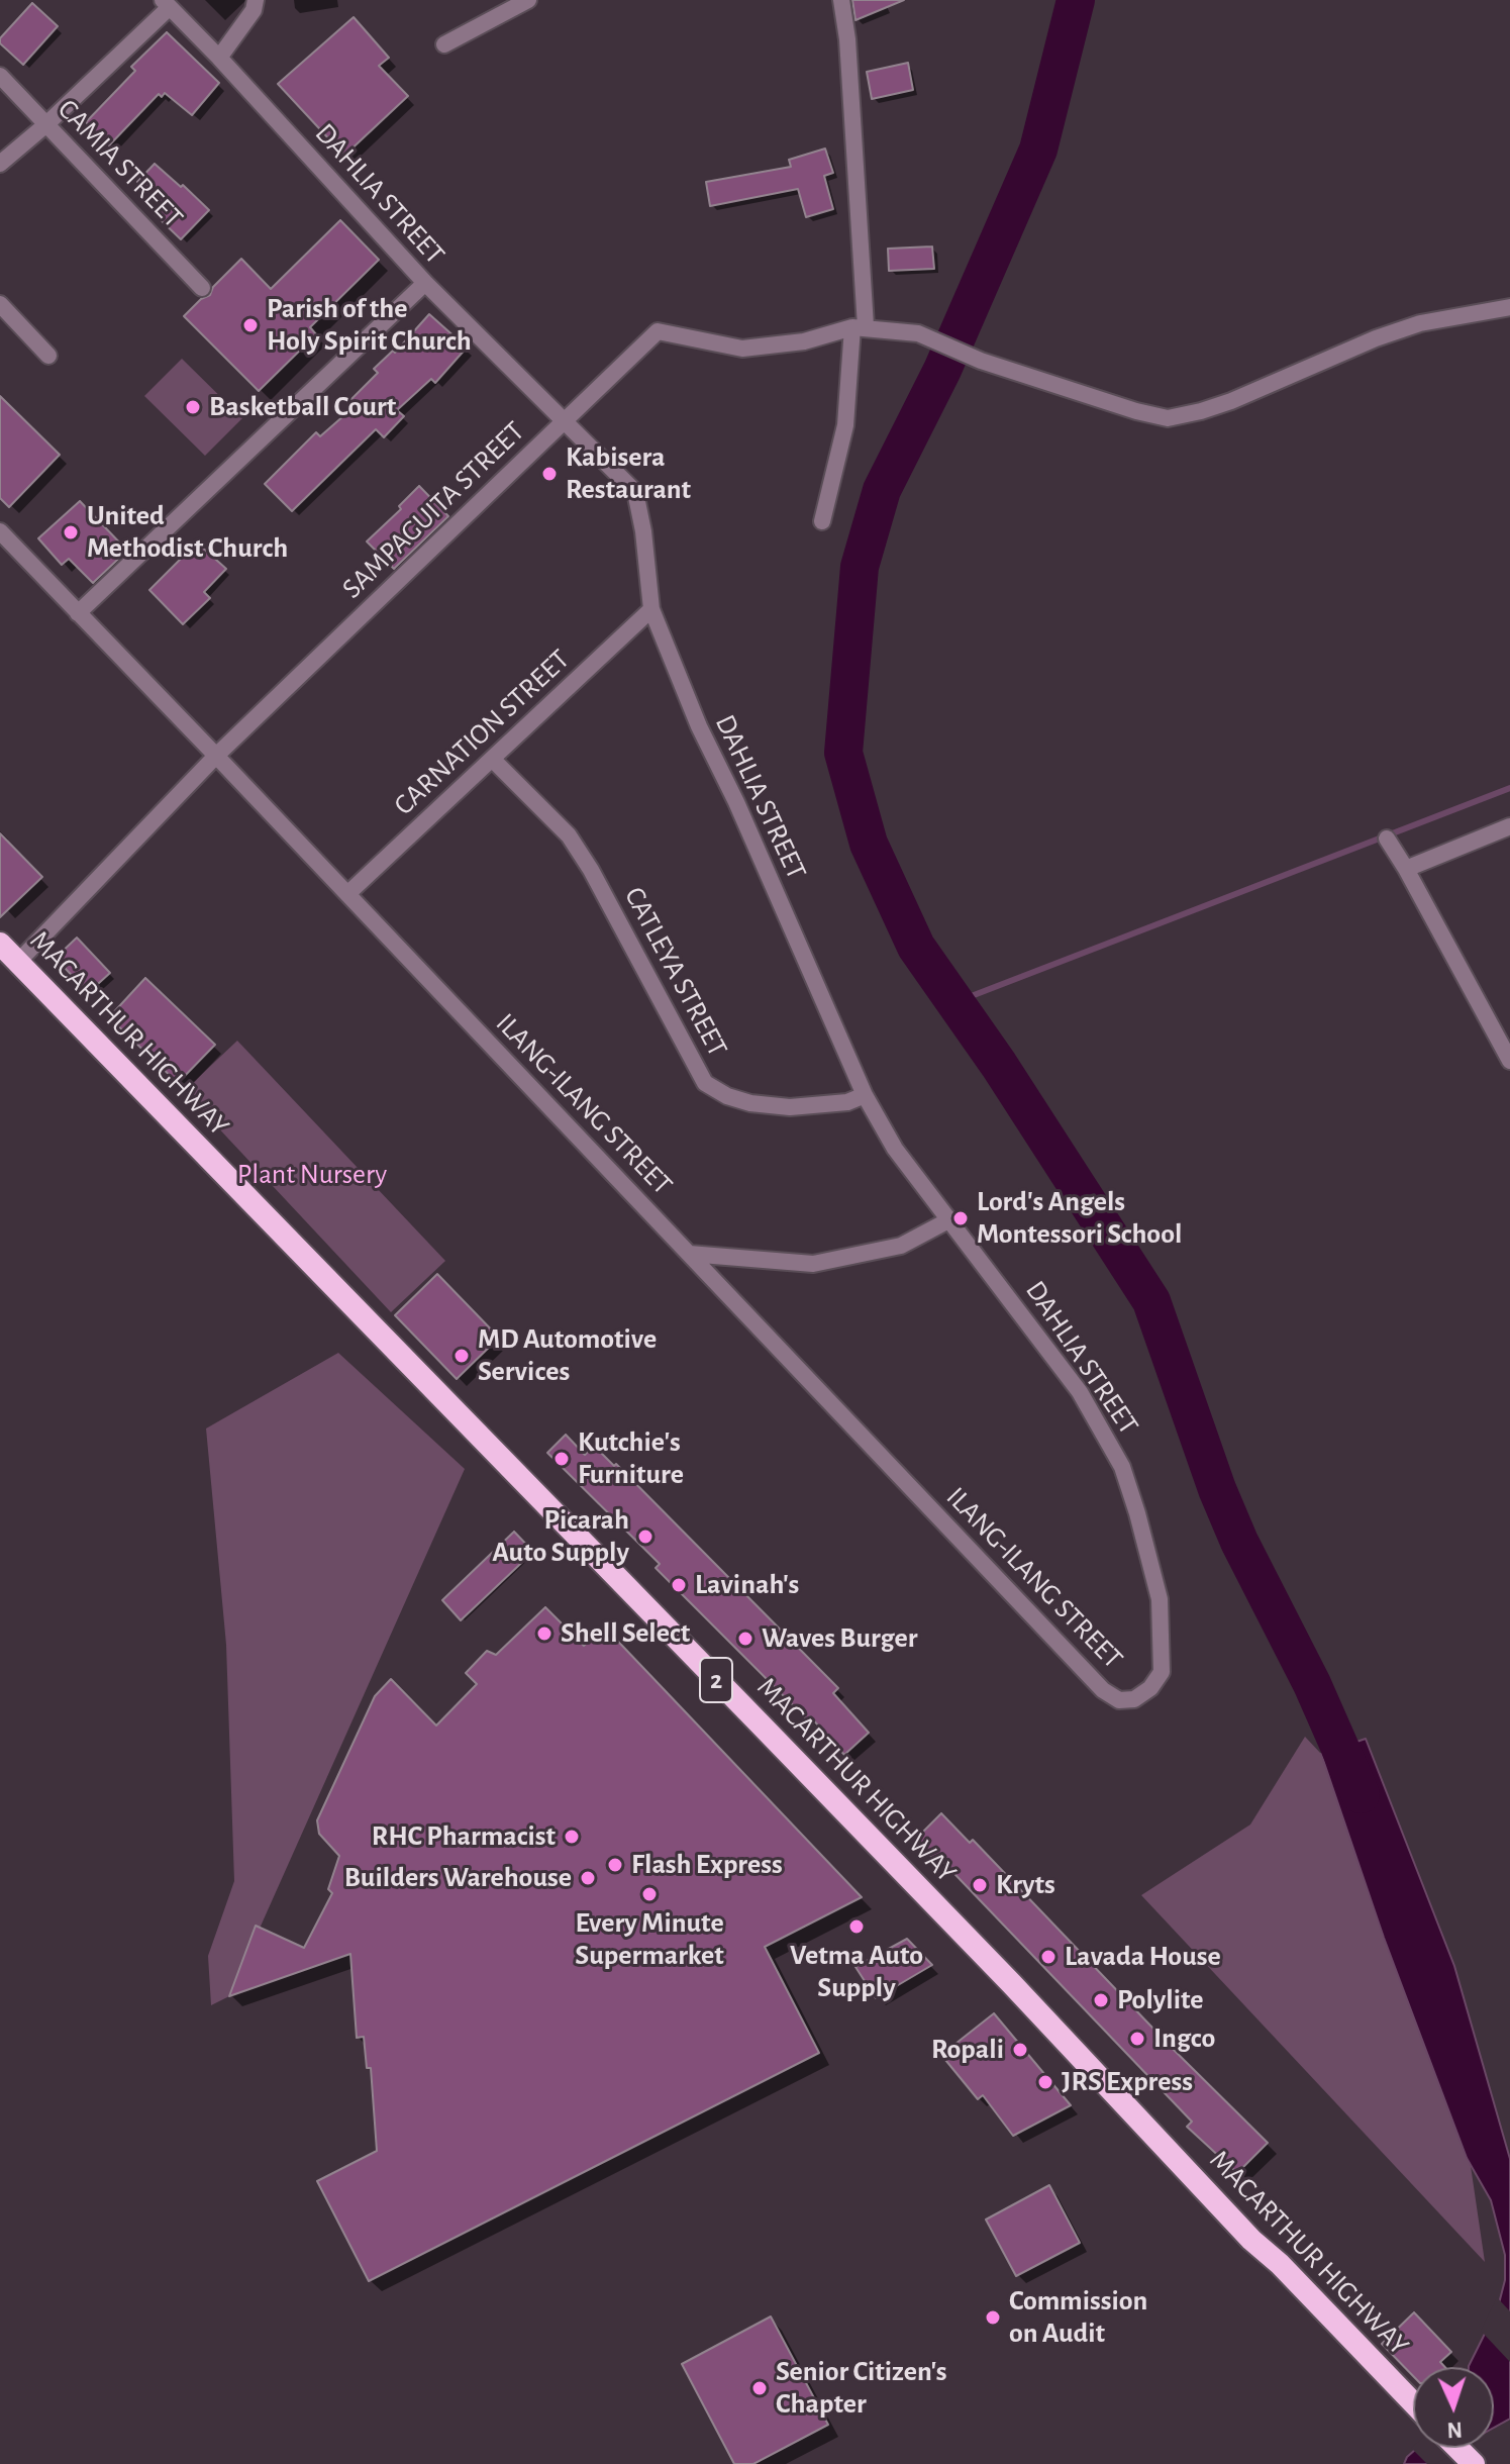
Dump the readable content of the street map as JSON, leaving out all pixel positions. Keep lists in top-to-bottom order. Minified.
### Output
{"streets":{"highway":["MACARTHUR HIGHWAY","2"],"street":["CAMIA STREET","DAHLIA STREET","SAMPAGUITA STREET","CARNATION STREET","CATLEYA STREET","ILANG-ILANG STREET"]},"crossings":[["DAHLIA STREET","SAMPAGUITA STREET"],["DAHLIA STREET","CARNATION STREET"],["DAHLIA STREET","CATLEYA STREET"],["DAHLIA STREET","ILANG-ILANG STREET"],["SAMPAGUITA STREET","MACARTHUR HIGHWAY"],["SAMPAGUITA STREET","ILANG-ILANG STREET"],["CARNATION STREET","CATLEYA STREET"],["CARNATION STREET","ILANG-ILANG STREET"]],"parks":["Plant Nursery"],"places":["Parish of the Holy Spirit Church","Basketball Court","Kabisera Restaurant","United Methodist Church","Lord's Angels Montessori School","MD Automotive Services","Kutchie's Furniture","Picarah Auto Supply","Lavinah's","Shell Select","Waves Burger","RHC Pharmacist","Flash Express","Builders Warehouse","Kryts","Every Minute Supermarket","Vetma Auto Supply","Lavada House","Polylite","Ingco","Ropali","JRS Express","Commission on Audit","Senior Citizen's Chapter"],"north":"bottom"}
